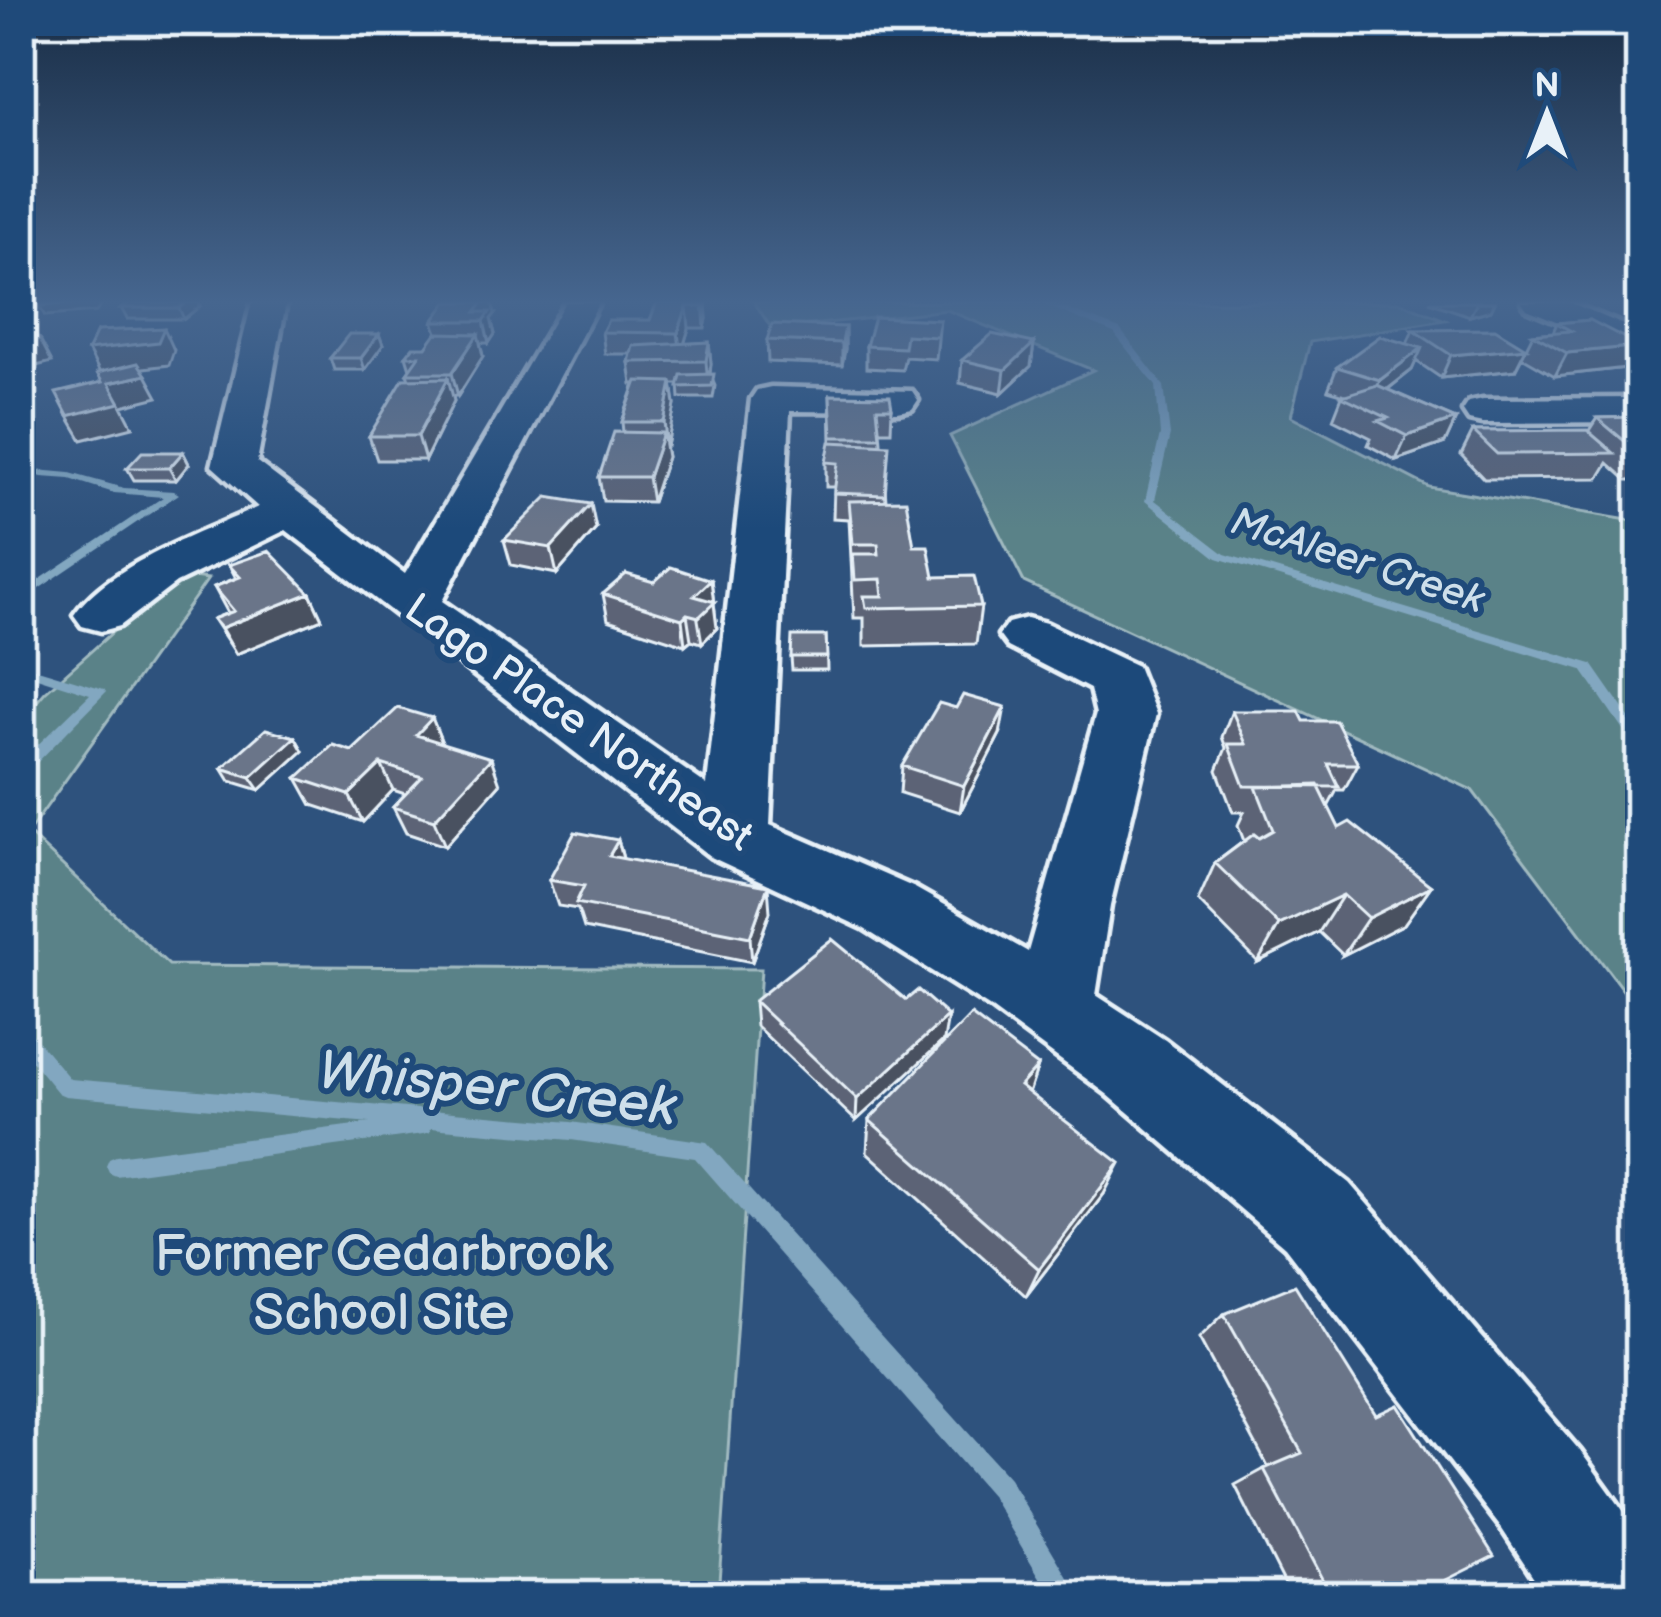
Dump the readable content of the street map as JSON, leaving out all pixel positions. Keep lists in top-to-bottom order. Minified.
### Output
{"streets":{"street":["Lago Place Northeast"]},"water":["McAleer Creek","Whisper Creek"],"parks":["Former Cedarbrook School Site"],"north":"top"}
